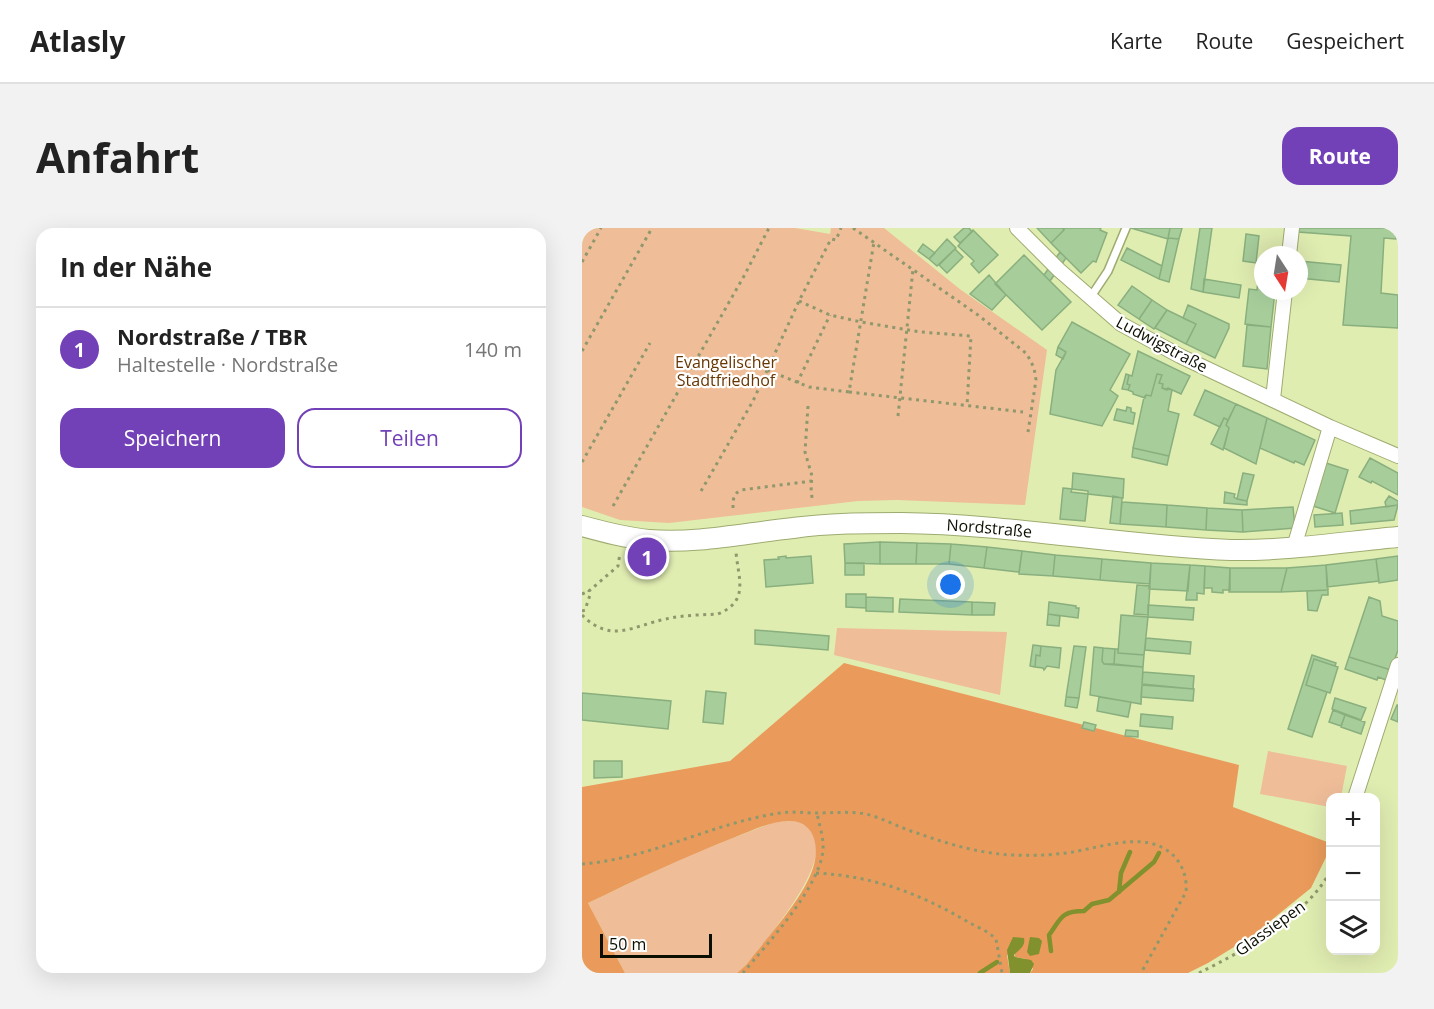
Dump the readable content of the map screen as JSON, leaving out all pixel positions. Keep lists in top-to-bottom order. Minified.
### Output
{"streets":{"street":["Ludwigstraße","Nordstraße"],"path":["Glassiepen"]},"parks":["Evangelischer Stadtfriedhof"],"scale_bar":"50 m","north":"bottom","page":{"header":"Atlasly","nav":["Karte","Route","Gespeichert"],"buttons":["Route",["Speichern","Teilen"]],"title":"Anfahrt","heading":"In der Nähe","list":[{"mark":"1","name":"Nordstraße / TBR","note":"Haltestelle · Nordstraße","value":"140 m"}],"pins":"1","map_buttons":["+","−"],"scale":"50 m"}}
